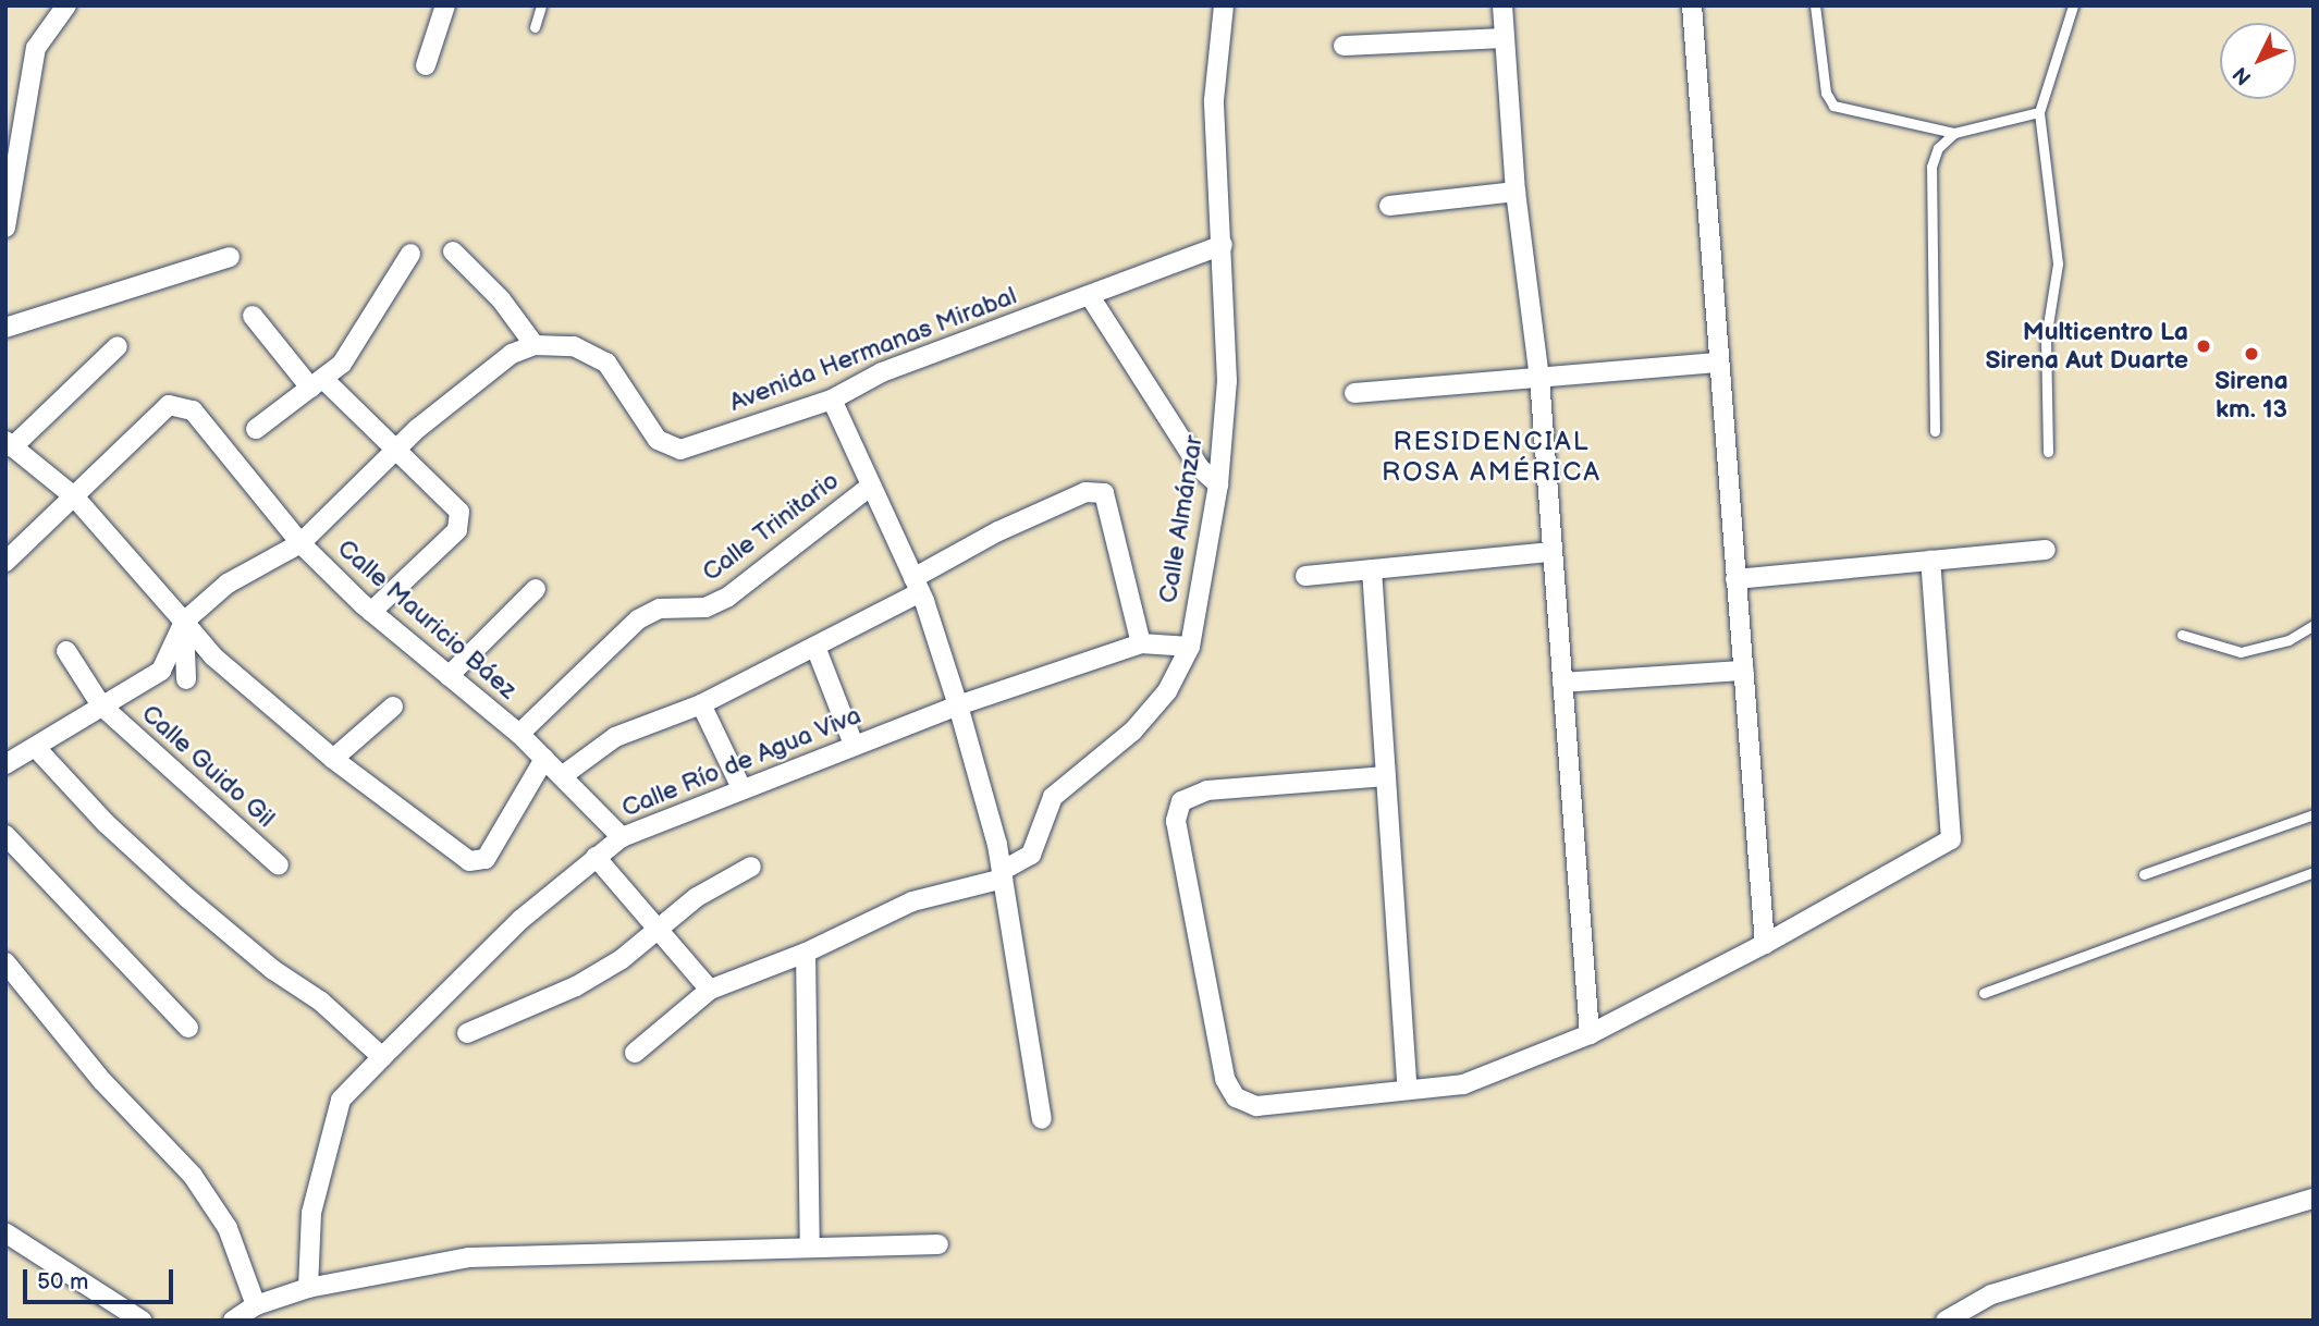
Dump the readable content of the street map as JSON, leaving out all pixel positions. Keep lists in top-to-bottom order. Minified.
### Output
{"streets":{"street":["Avenida Hermanas Mirabal","Calle Almánzar","Calle Trinitario","Calle Mauricio Báez","Calle Río de Agua Viva","Calle Guido Gil"]},"crossings":[["Avenida Hermanas Mirabal","Calle Almánzar"],["Avenida Hermanas Mirabal","Calle Mauricio Báez"],["Avenida Hermanas Mirabal","Calle Guido Gil"],["Calle Almánzar","Calle Río de Agua Viva"],["Calle Trinitario","Calle Mauricio Báez"],["Calle Mauricio Báez","Calle Río de Agua Viva"]],"districts":["RESIDENCIAL ROSA AMÉRICA"],"places":["Multicentro La Sirena Aut Duarte","Sirena km. 13"],"scale_bar":"50 m","north":"bottom left"}
